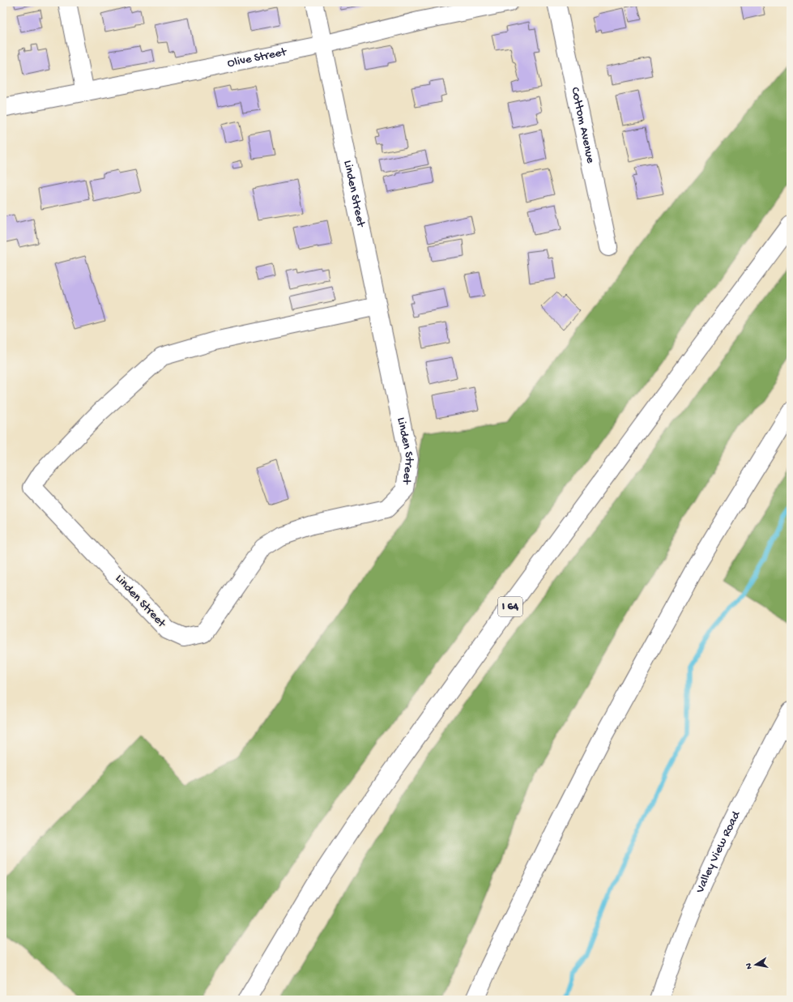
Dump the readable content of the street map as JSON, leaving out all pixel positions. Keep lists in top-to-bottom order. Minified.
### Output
{"streets":{"main road":["Olive Street","Cottom Avenue","Linden Street","I 64","Valley View Road"]},"crossings":[["Olive Street","Linden Street"]],"north":"left"}
